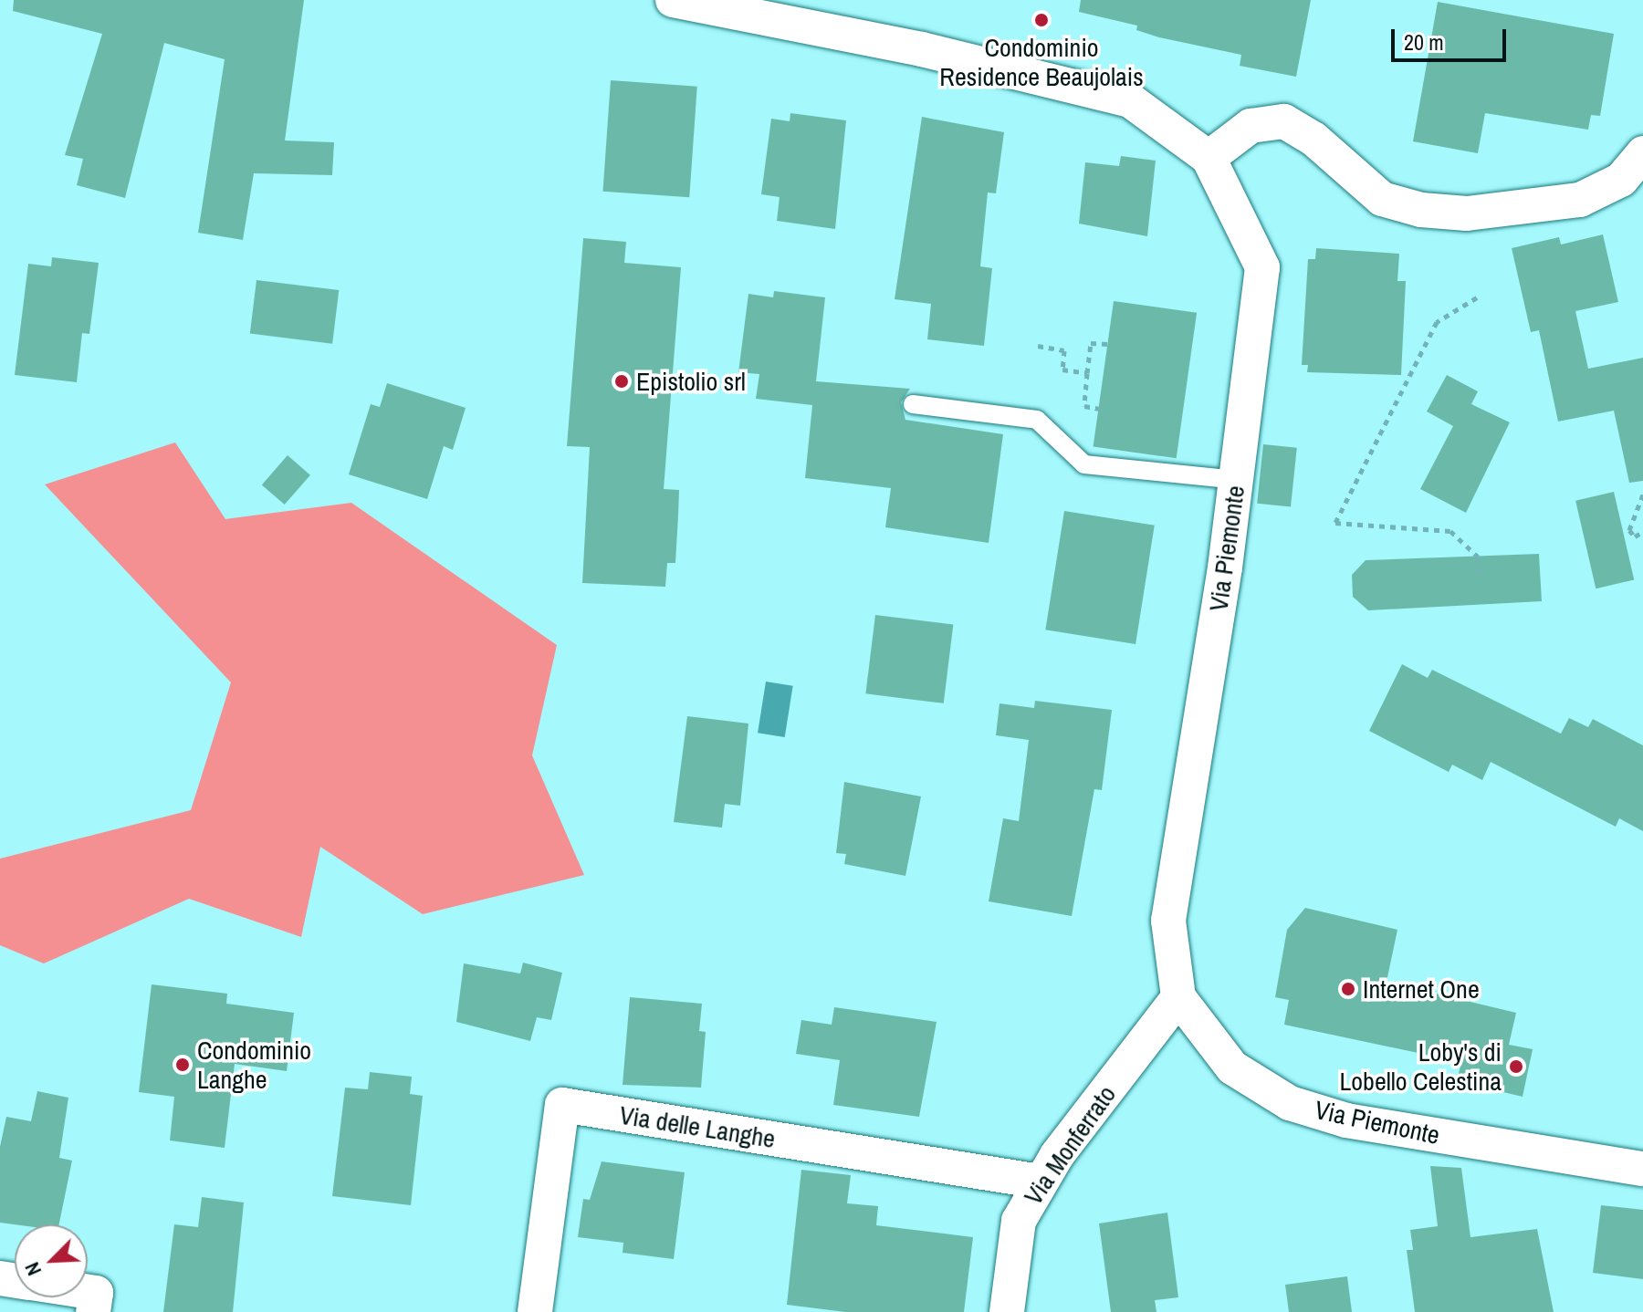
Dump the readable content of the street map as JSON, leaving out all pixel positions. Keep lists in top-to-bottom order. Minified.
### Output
{"streets":{"street":["Via Piemonte","Via delle Langhe","Via Monferrato"]},"crossings":[["Via Piemonte","Via Monferrato"],["Via delle Langhe","Via Monferrato"]],"places":["Condominio Residence Beaujolais","Epistolio srl","Internet One","Condominio Langhe","Loby's di Lobello Celestina"],"scale_bar":"20 m","north":"bottom left"}
